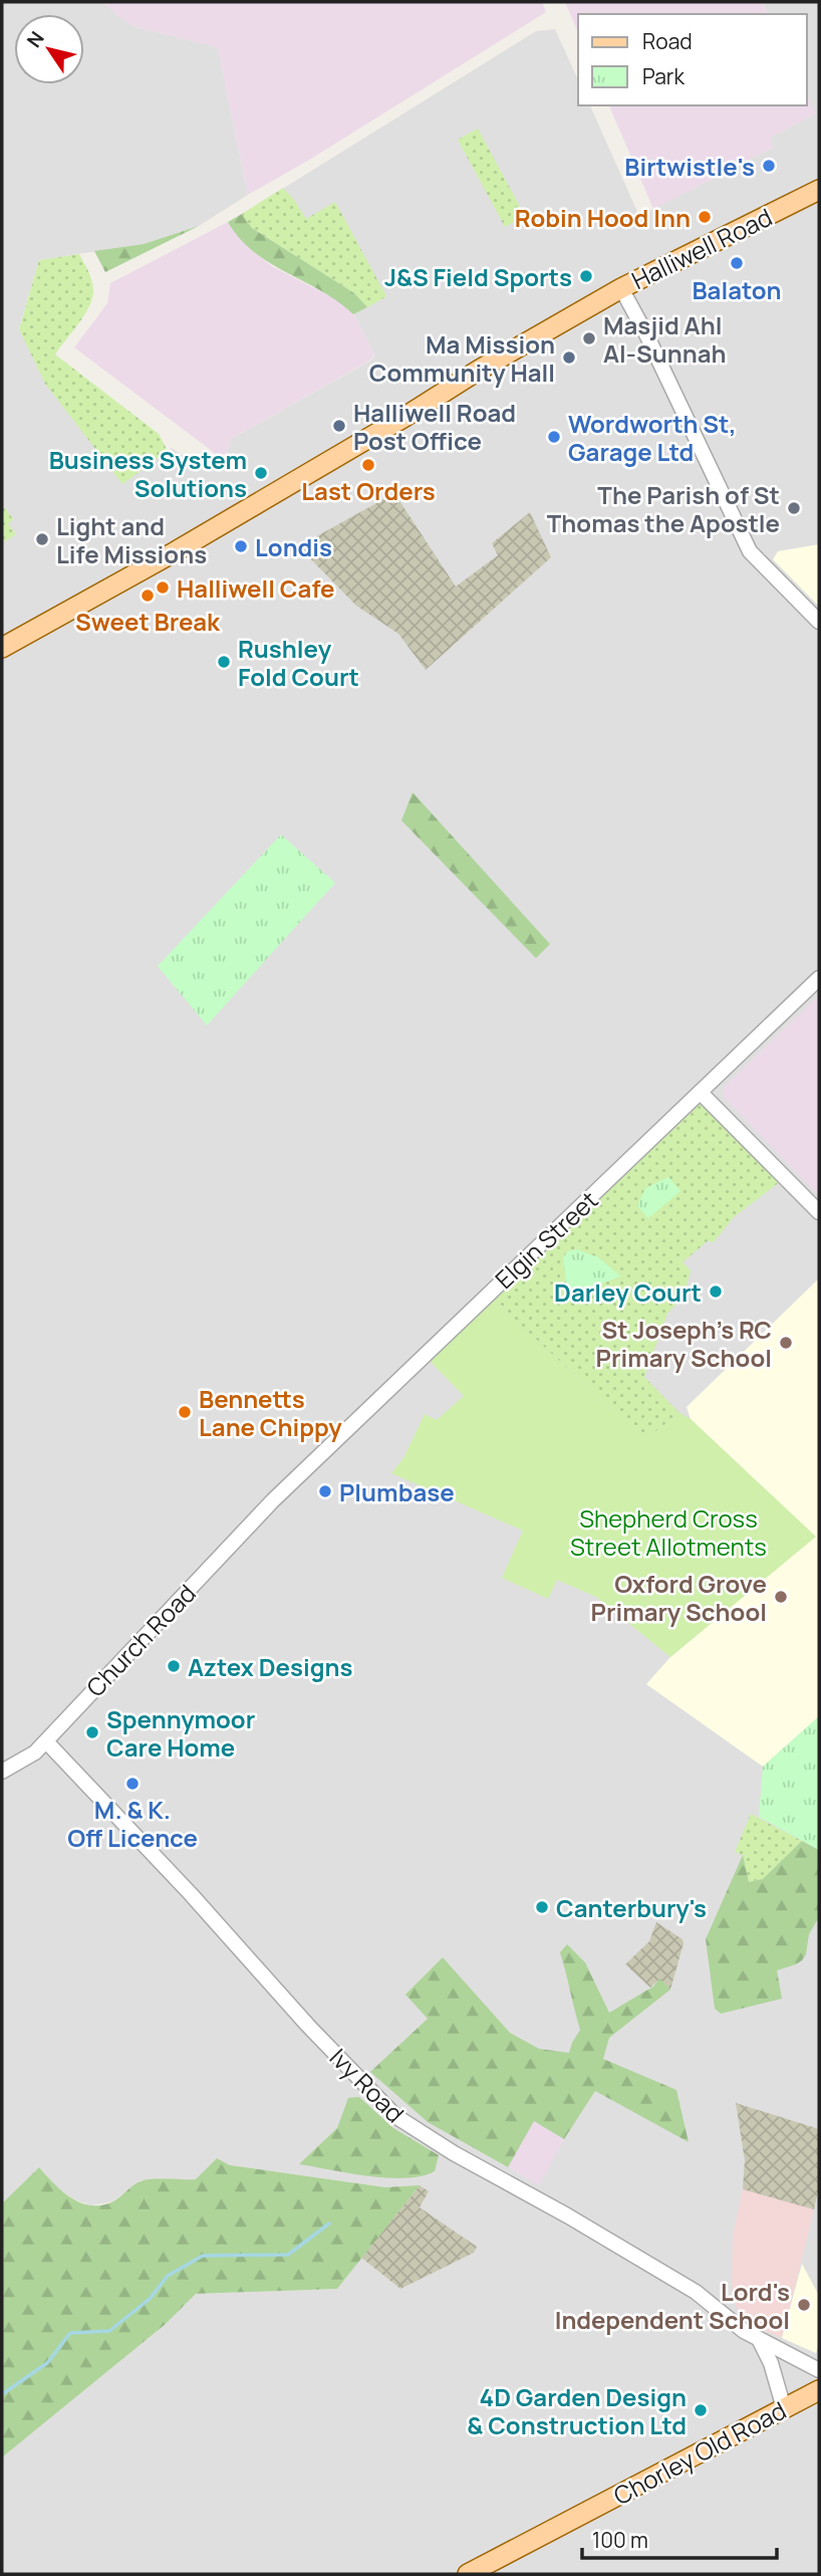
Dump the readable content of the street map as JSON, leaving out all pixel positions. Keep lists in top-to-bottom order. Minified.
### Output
{"streets":{"main road":["Halliwell Road","Chorley Old Road"],"street":["Elgin Street","Church Road","Ivy Road"]},"crossings":[["Elgin Street","Church Road"],["Church Road","Ivy Road"]],"parks":["Shepherd Cross Street Allotments"],"places":["Birtwistle's","Robin Hood Inn","Balaton","J&S Field Sports","Masjid Ahl Al-Sunnah","Ma Mission Community Hall","Halliwell Road Post Office","Wordworth St, Garage Ltd","Last Orders","Business System Solutions","The Parish of St Thomas the Apostle","Light and Life Missions","Londis","Halliwell Cafe","Sweet Break","Rushley Fold Court","Darley Court","St Joseph's RC Primary School","Bennetts Lane Chippy","Plumbase","Oxford Grove Primary School","Aztex Designs","Spennymoor Care Home","M. & K. Off Licence","Canterbury's","Lord's Independent School","4D Garden Design & Construction Ltd"],"legend":["Road","Park"],"scale_bar":"100 m","north":"top left"}
